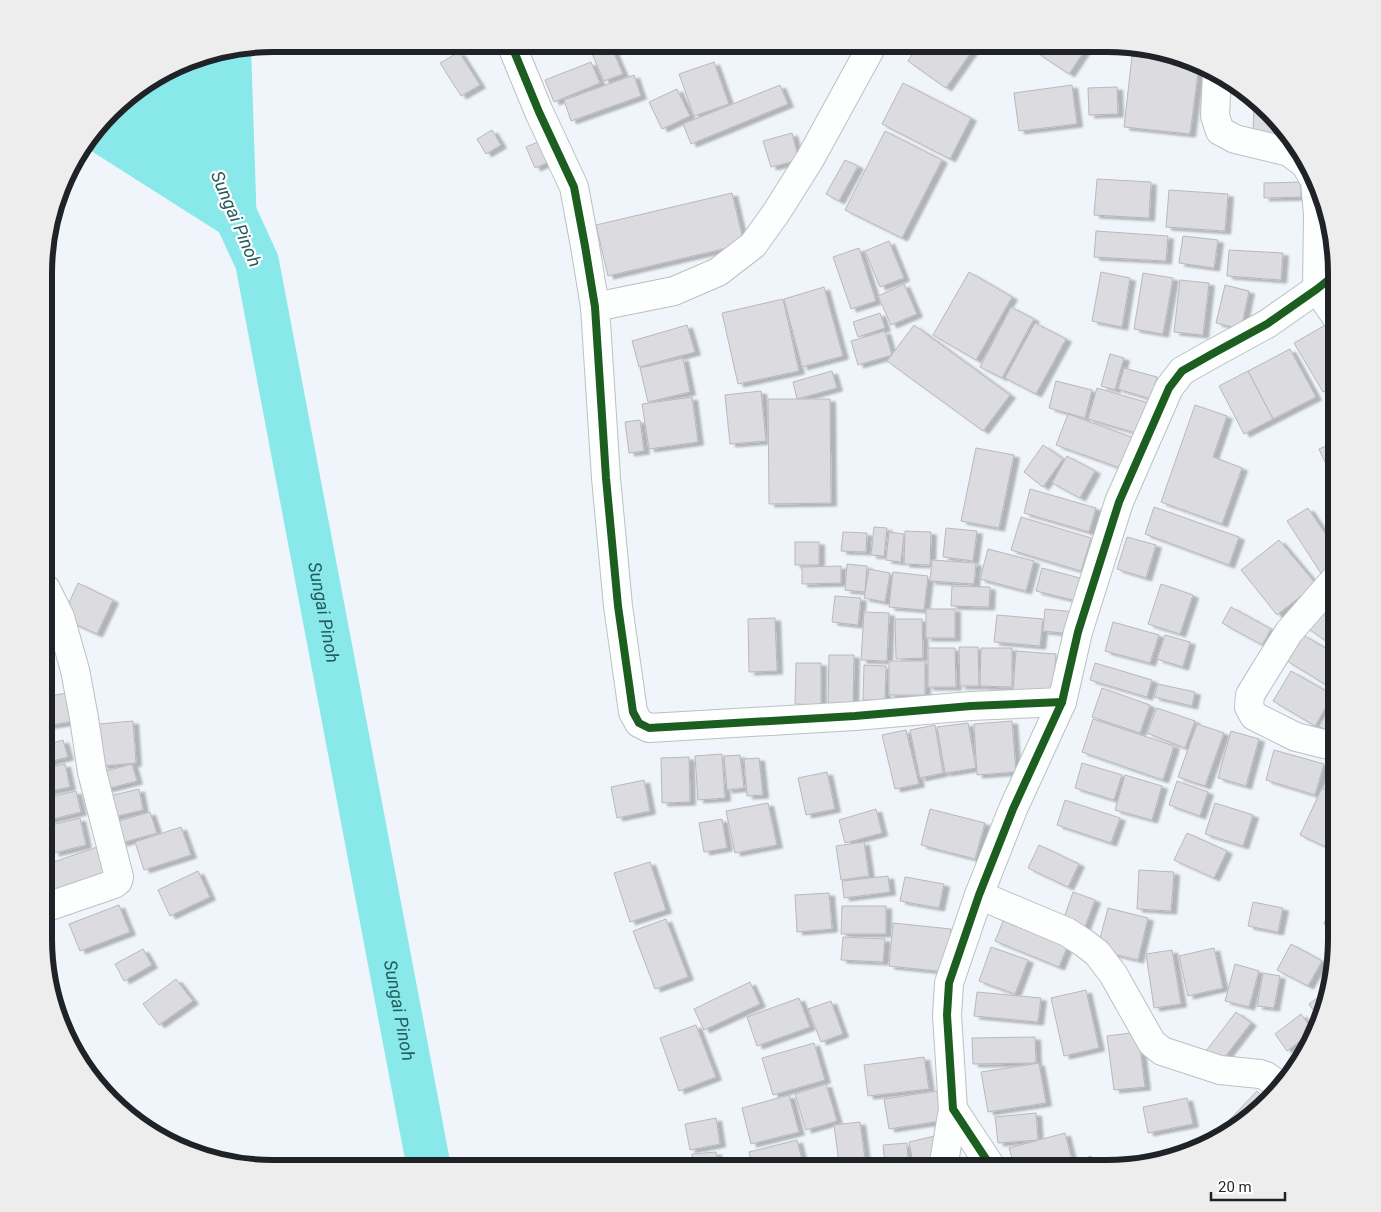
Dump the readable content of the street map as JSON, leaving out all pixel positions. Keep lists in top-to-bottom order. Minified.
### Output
{"water":["Sungai Pinoh"],"scale_bar":"20 m"}
